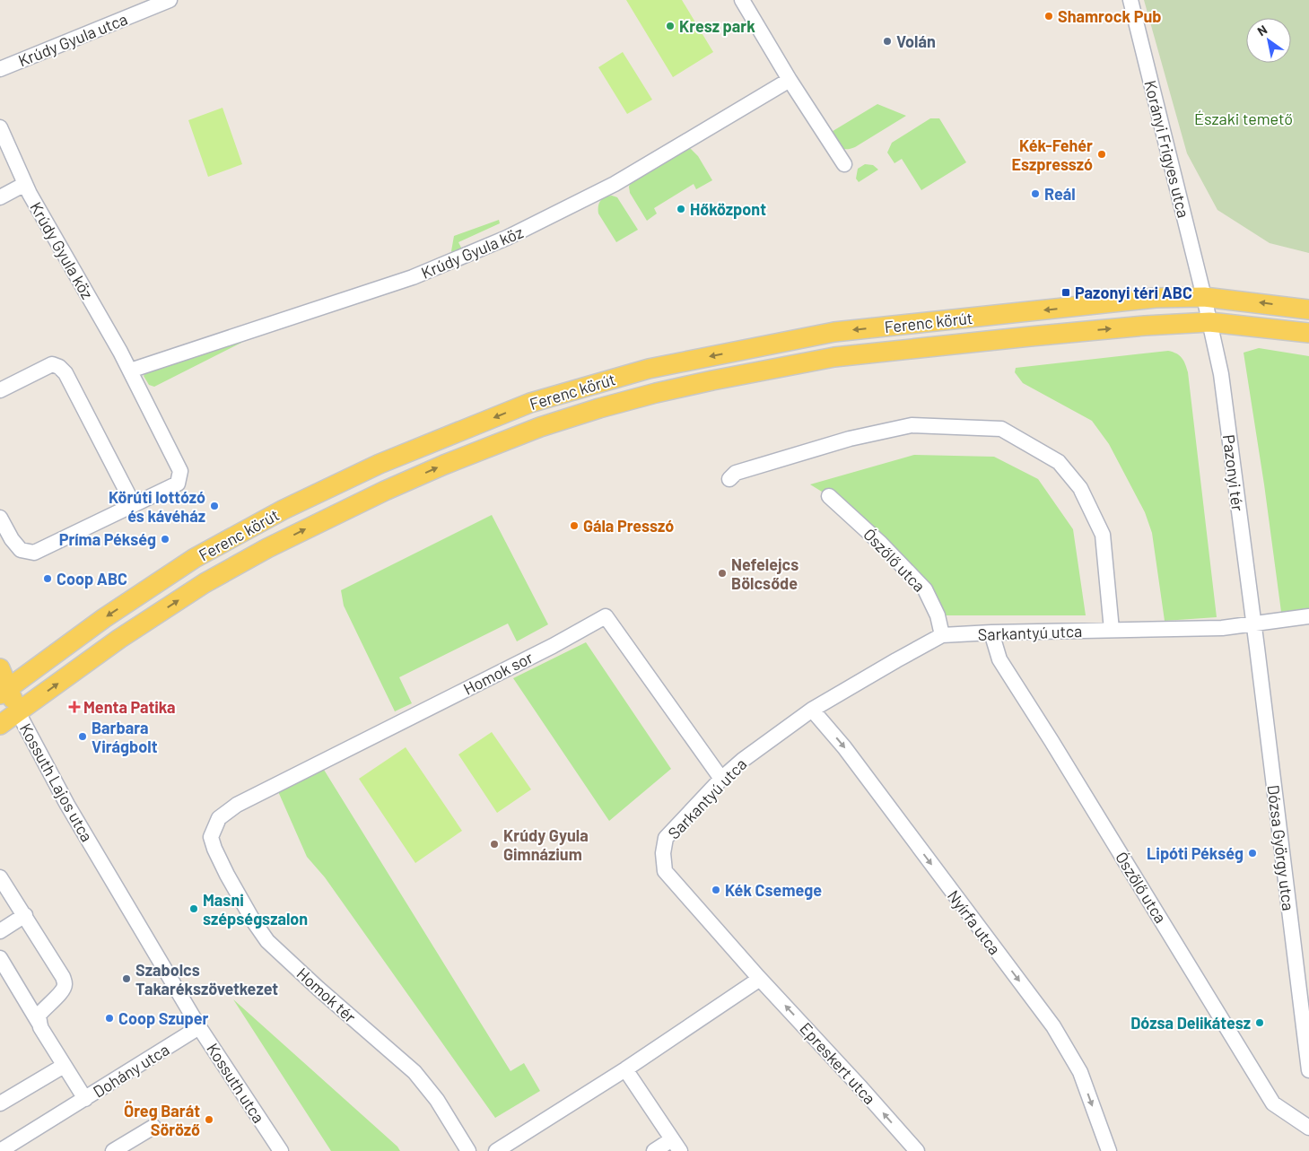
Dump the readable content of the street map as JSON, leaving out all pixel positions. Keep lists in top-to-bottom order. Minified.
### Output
{"streets":{"main road":["Ferenc körút","Kossuth Lajos utca"],"street":["Krúdy Gyula utca","Korányi Frigyes utca","Krúdy Gyula köz","Pazonyi tér","Ószőlő utca","Sarkantyú utca","Homok sor","Dózsa György utca","Nyírfa utca","Homok tér","Epreskert utca","Dohány utca","Kossuth utca"]},"crossings":[["Korányi Frigyes utca","Ferenc körút"],["Korányi Frigyes utca","Pazonyi tér"],["Ferenc körút","Pazonyi tér"],["Ferenc körút","Kossuth Lajos utca"],["Pazonyi tér","Sarkantyú utca"],["Pazonyi tér","Dózsa György utca"],["Ószőlő utca","Sarkantyú utca"],["Sarkantyú utca","Homok sor"],["Sarkantyú utca","Dózsa György utca"],["Sarkantyú utca","Nyírfa utca"],["Sarkantyú utca","Epreskert utca"],["Homok sor","Homok tér"],["Kossuth Lajos utca","Kossuth utca"],["Dohány utca","Kossuth utca"]],"one_way":["Nyírfa utca","Epreskert utca"],"parks":["Északi temető"],"places":{"other":["Shamrock Pub","Kresz park","Volán","Kék-Fehér Eszpresszó","Reál","Hőközpont","Körúti lottózó és kávéház","Gála Presszó","Príma Pékség","Nefelejcs Bölcsőde","Coop ABC","Barbara Virágbolt","Krúdy Gyula Gimnázium","Lipóti Pékség","Kék Csemege","Masni szépségszalon","Szabolcs Takarékszövetkezet","Coop Szuper","Dózsa Delikátesz","Öreg Barát Söröző"],"transit":["Pazonyi téri ABC"],"health":["Menta Patika"]},"north":"top left"}
